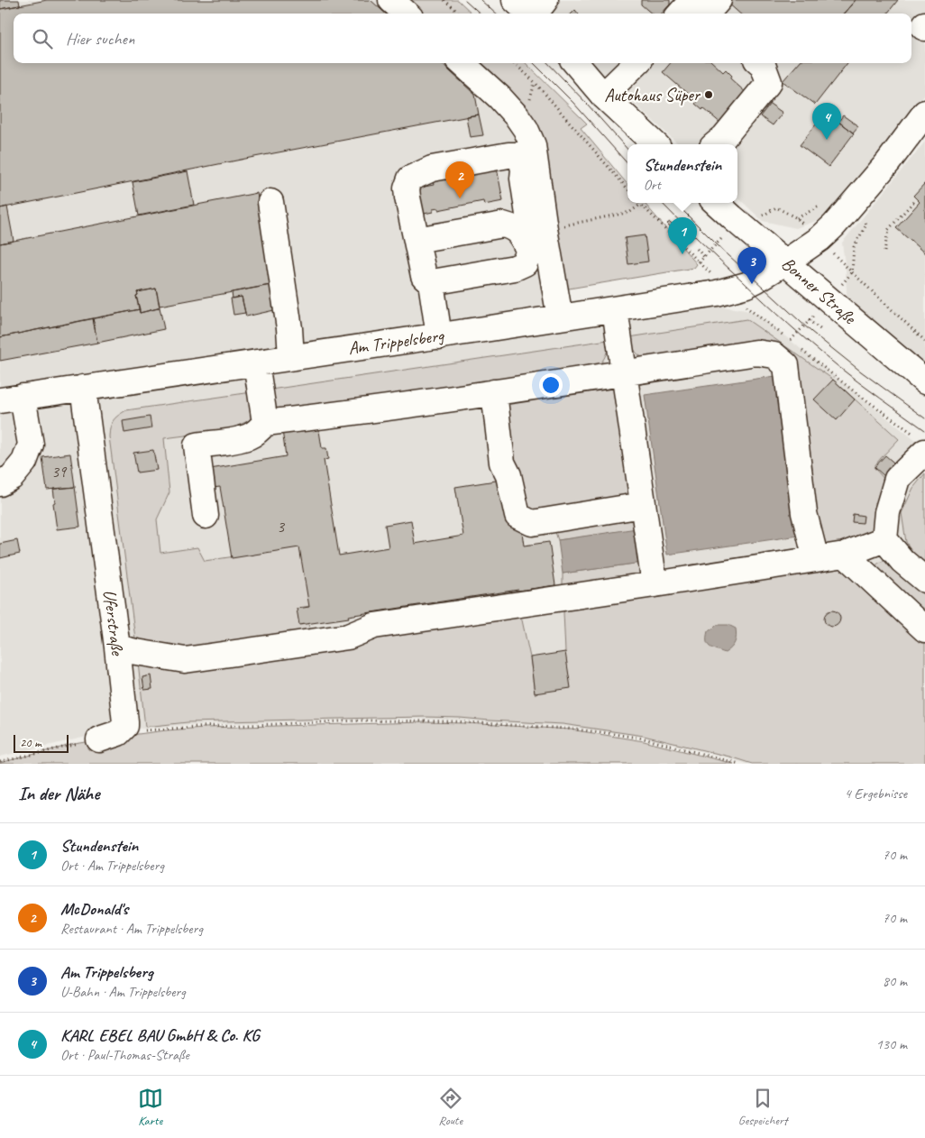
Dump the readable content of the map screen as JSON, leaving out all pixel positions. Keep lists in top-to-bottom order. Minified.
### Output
{"streets":{"street":["Bonner Straße","Am Trippelsberg","Uferstraße"]},"crossings":[["Bonner Straße","Am Trippelsberg"],["Am Trippelsberg","Uferstraße"]],"places":["Autohaus Süper"],"house_numbers":["39","3"],"scale_bar":"20 m","page":{"search":"Hier suchen","pins":["4","2","1","3"],"popup":["Stundenstein","Ort"],"scale":"20 m","heading":["In der Nähe","4 Ergebnisse"],"list":[{"mark":"1","name":"Stundenstein","note":"Ort · Am Trippelsberg","value":"70 m"},{"mark":"2","name":"McDonald's","note":"Restaurant · Am Trippelsberg","value":"70 m"},{"mark":"3","name":"Am Trippelsberg","note":"U-Bahn · Am Trippelsberg","value":"80 m"},{"mark":"4","name":"KARL EBEL BAU GmbH & Co. KG","note":"Ort · Paul-Thomas-Straße","value":"130 m"}],"nav":["Karte","Route","Gespeichert"]}}
